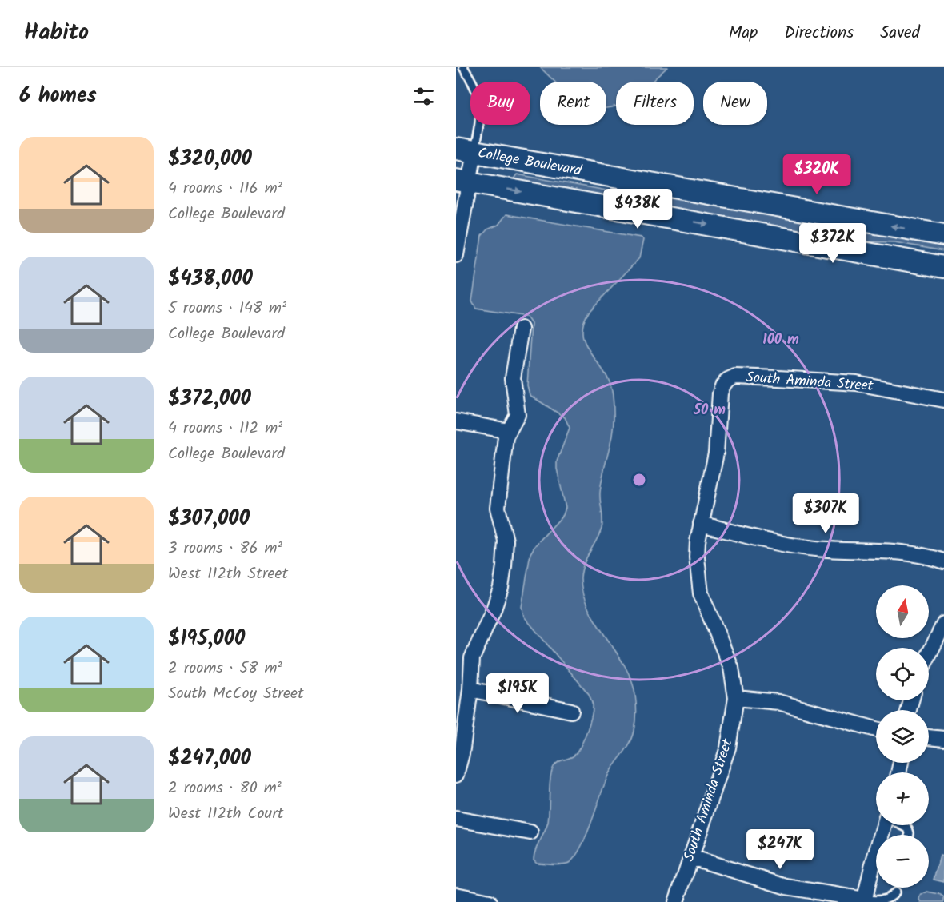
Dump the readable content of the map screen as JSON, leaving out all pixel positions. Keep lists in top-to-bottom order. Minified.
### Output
{"streets":{"main road":["College Boulevard"],"street":["South Aminda Street"]},"north":"top","page":{"header":"Habito","nav":["Map","Directions","Saved"],"heading":"6 homes","chip":["Buy","Rent","Filters","New"],"list":[{"name":"$320,000","note":"4 rooms · 116 m² · College Boulevard"},{"name":"$438,000","note":"5 rooms · 148 m² · College Boulevard"},{"name":"$372,000","note":"4 rooms · 112 m² · College Boulevard"},{"name":"$307,000","note":"3 rooms · 86 m² · West 112th Street"},{"name":"$195,000","note":"2 rooms · 58 m² · South McCoy Street"},{"name":"$247,000","note":"2 rooms · 80 m² · West 112th Court"}],"price":["$320K","$438K","$372K","$307K","$195K","$247K"],"map_buttons":["+","−"]},"rings":["100 m","50 m"]}
